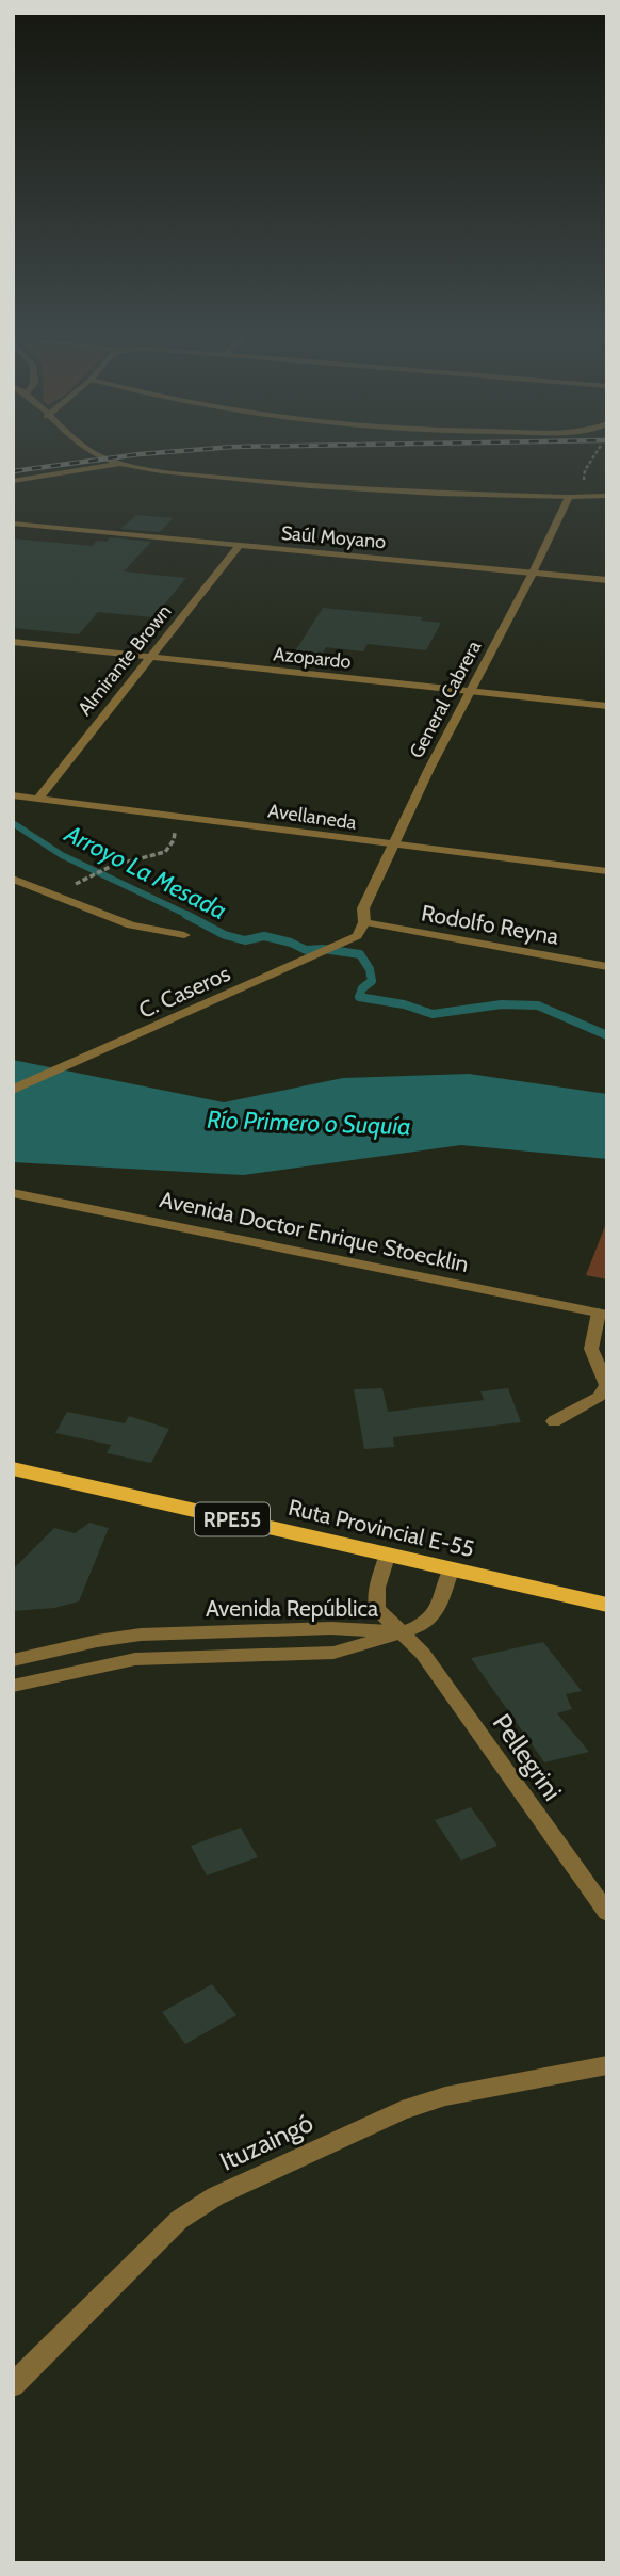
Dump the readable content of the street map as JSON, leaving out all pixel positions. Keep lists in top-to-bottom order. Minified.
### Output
{"streets":{"main road":["RPE55","Ruta Provincial E-55"],"street":["Saúl Moyano","Azopardo","Almirante Brown","General Cabrera","Avellaneda","Rodolfo Reyna","C. Caseros","Avenida Doctor Enrique Stoecklin","Avenida República","Pellegrini","Ituzaingó"]},"crossings":[["Saúl Moyano","Almirante Brown"],["Saúl Moyano","General Cabrera"],["Azopardo","Almirante Brown"],["Azopardo","General Cabrera"],["Almirante Brown","Avellaneda"],["General Cabrera","Avellaneda"],["General Cabrera","Rodolfo Reyna"],["General Cabrera","C. Caseros"],["Rodolfo Reyna","C. Caseros"],["Ruta Provincial E-55","Pellegrini"],["Avenida República","Pellegrini"]],"water":["Arroyo La Mesada","Río Primero o Suquía"]}
